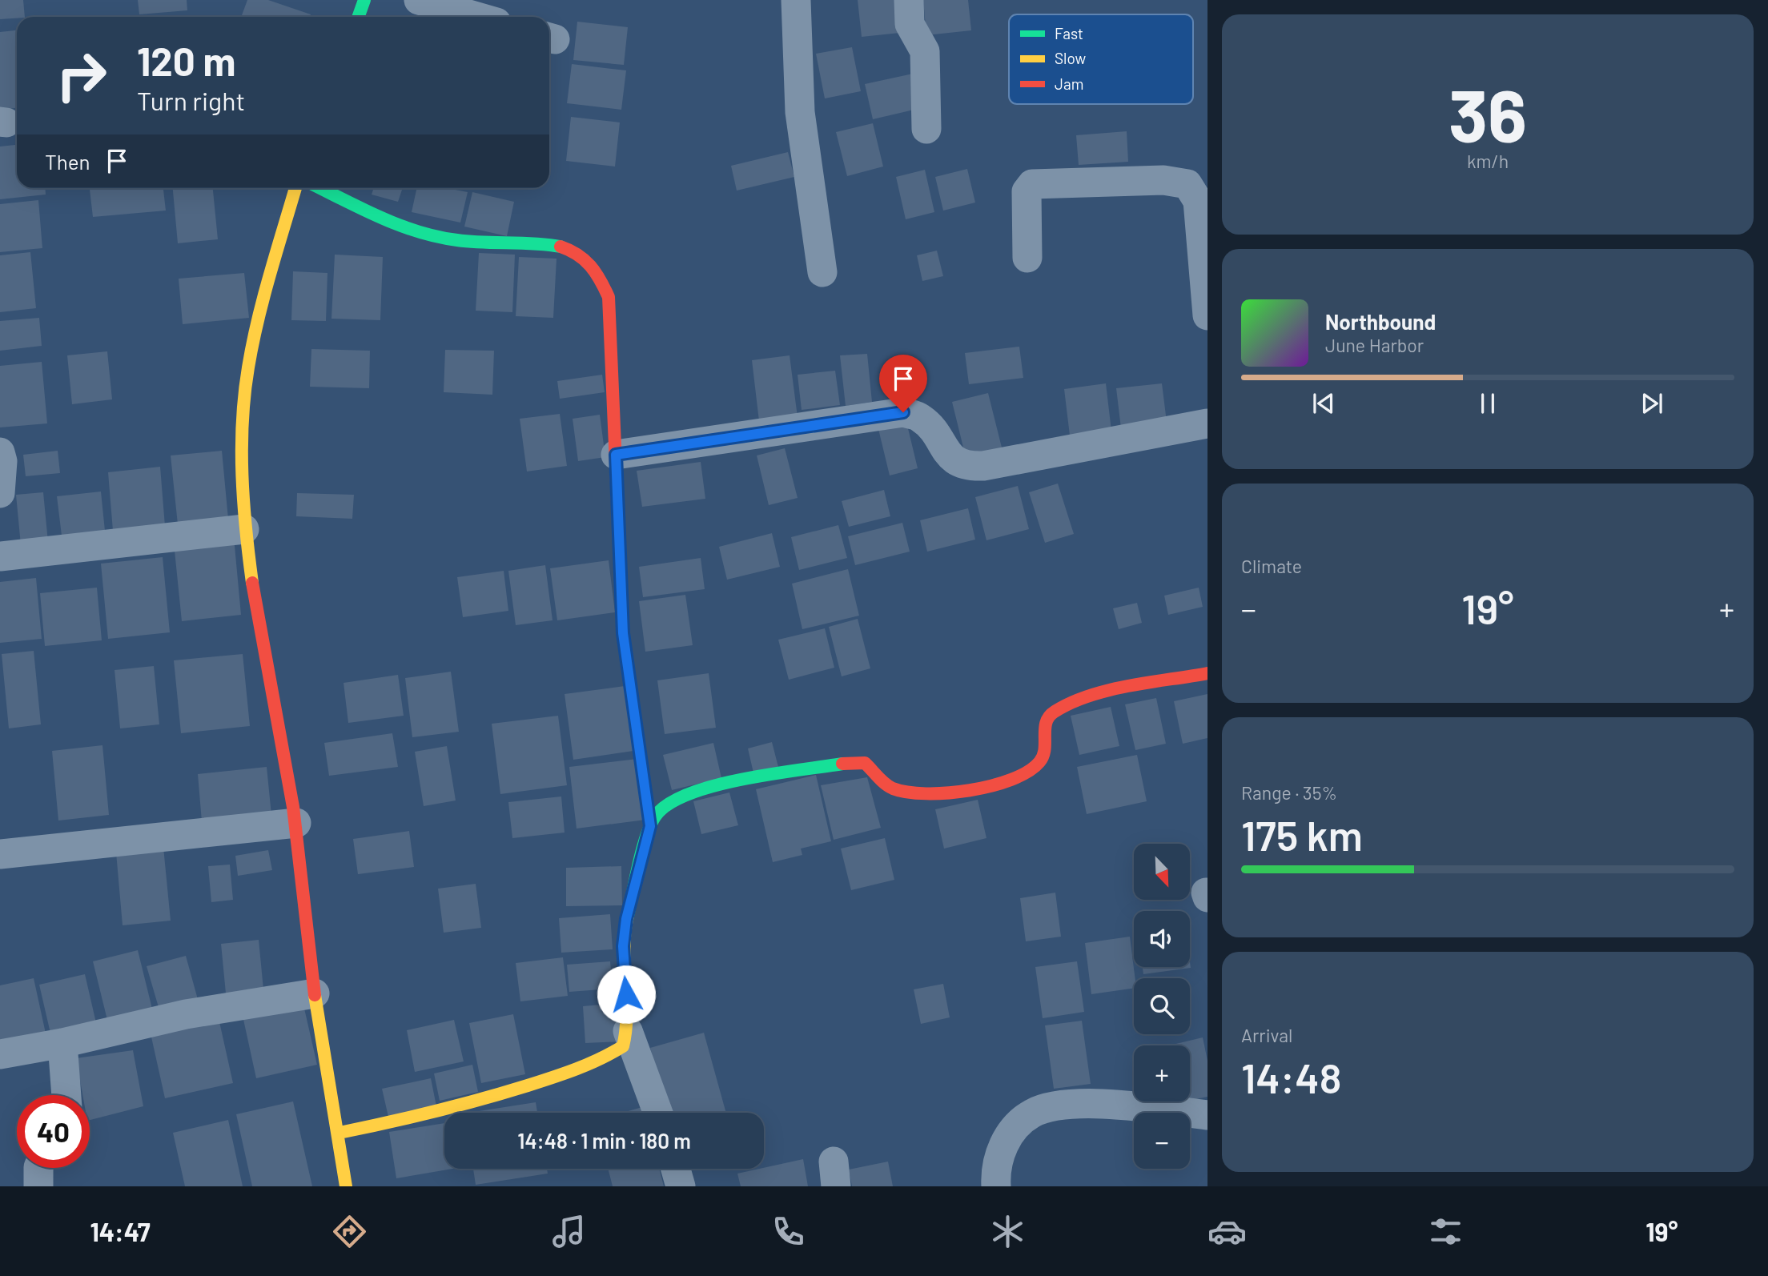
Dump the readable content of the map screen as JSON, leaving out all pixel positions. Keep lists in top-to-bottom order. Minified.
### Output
{"legend":["Fast","Slow","Jam"],"north":"bottom right","page":{"tile":[["36","km/h"],"Climate",["Range · 35%","175 km"],["Arrival","14:48"]],"turn":["120 m","Turn right"],"then":"Then","song":["Northbound","June Harbor"],"heat":["−","19°","+"],"map_buttons":["+","−"],"limit":"40","trip":"14:48 · 1 min · 180 m","tabs":["14:47","19°"]}}
